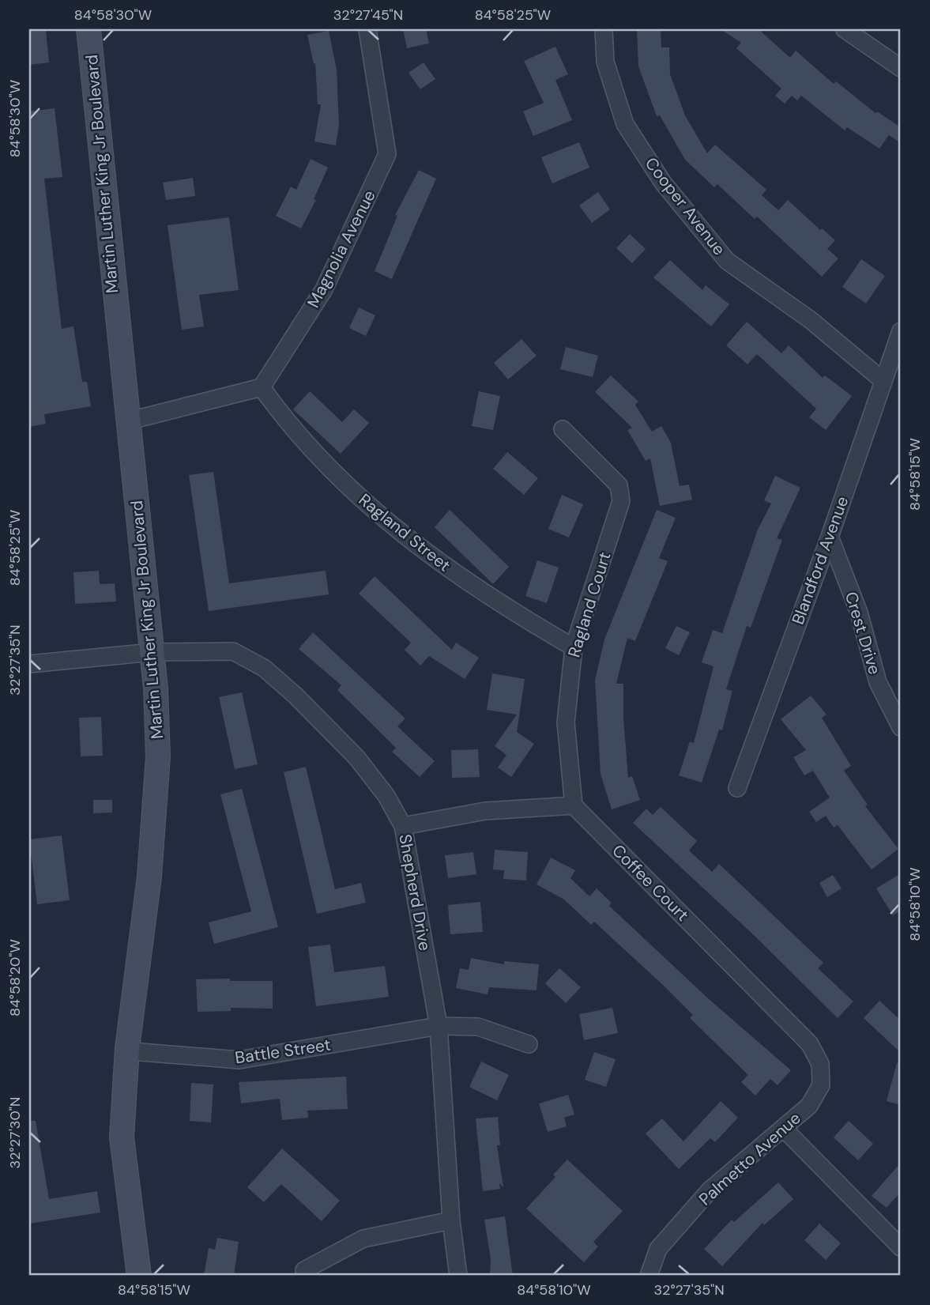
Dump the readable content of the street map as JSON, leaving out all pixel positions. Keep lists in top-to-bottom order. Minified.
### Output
{"streets":{"main road":["Martin Luther King Jr Boulevard"],"street":["Cooper Avenue","Magnolia Avenue","Ragland Street","Blandford Avenue","Ragland Court","Crest Drive","Coffee Court","Shepherd Drive","Battle Street","Palmetto Avenue"]},"crossings":[["Martin Luther King Jr Boulevard","Shepherd Drive"],["Martin Luther King Jr Boulevard","Battle Street"],["Cooper Avenue","Blandford Avenue"],["Magnolia Avenue","Ragland Street"],["Ragland Street","Ragland Court"],["Blandford Avenue","Crest Drive"],["Ragland Court","Coffee Court"],["Coffee Court","Palmetto Avenue"],["Shepherd Drive","Battle Street"]],"coordinates":["84°58'30\"W","32°27'45\"N","84°58'25\"W","84°58'15\"W","32°27'35\"N","84°58'10\"W","84°58'20\"W","32°27'30\"N"]}
